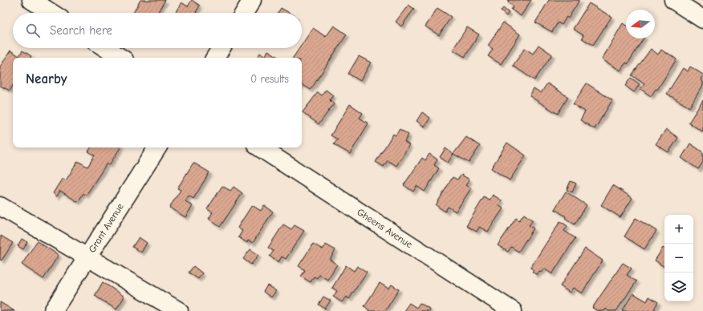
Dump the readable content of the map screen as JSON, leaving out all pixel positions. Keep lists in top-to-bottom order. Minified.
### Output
{"streets":{"street":["Gheens Avenue","Grant Avenue"]},"north":"left","page":{"search":"Search here","heading":["Nearby","0 results"],"map_buttons":["+","−"]}}
